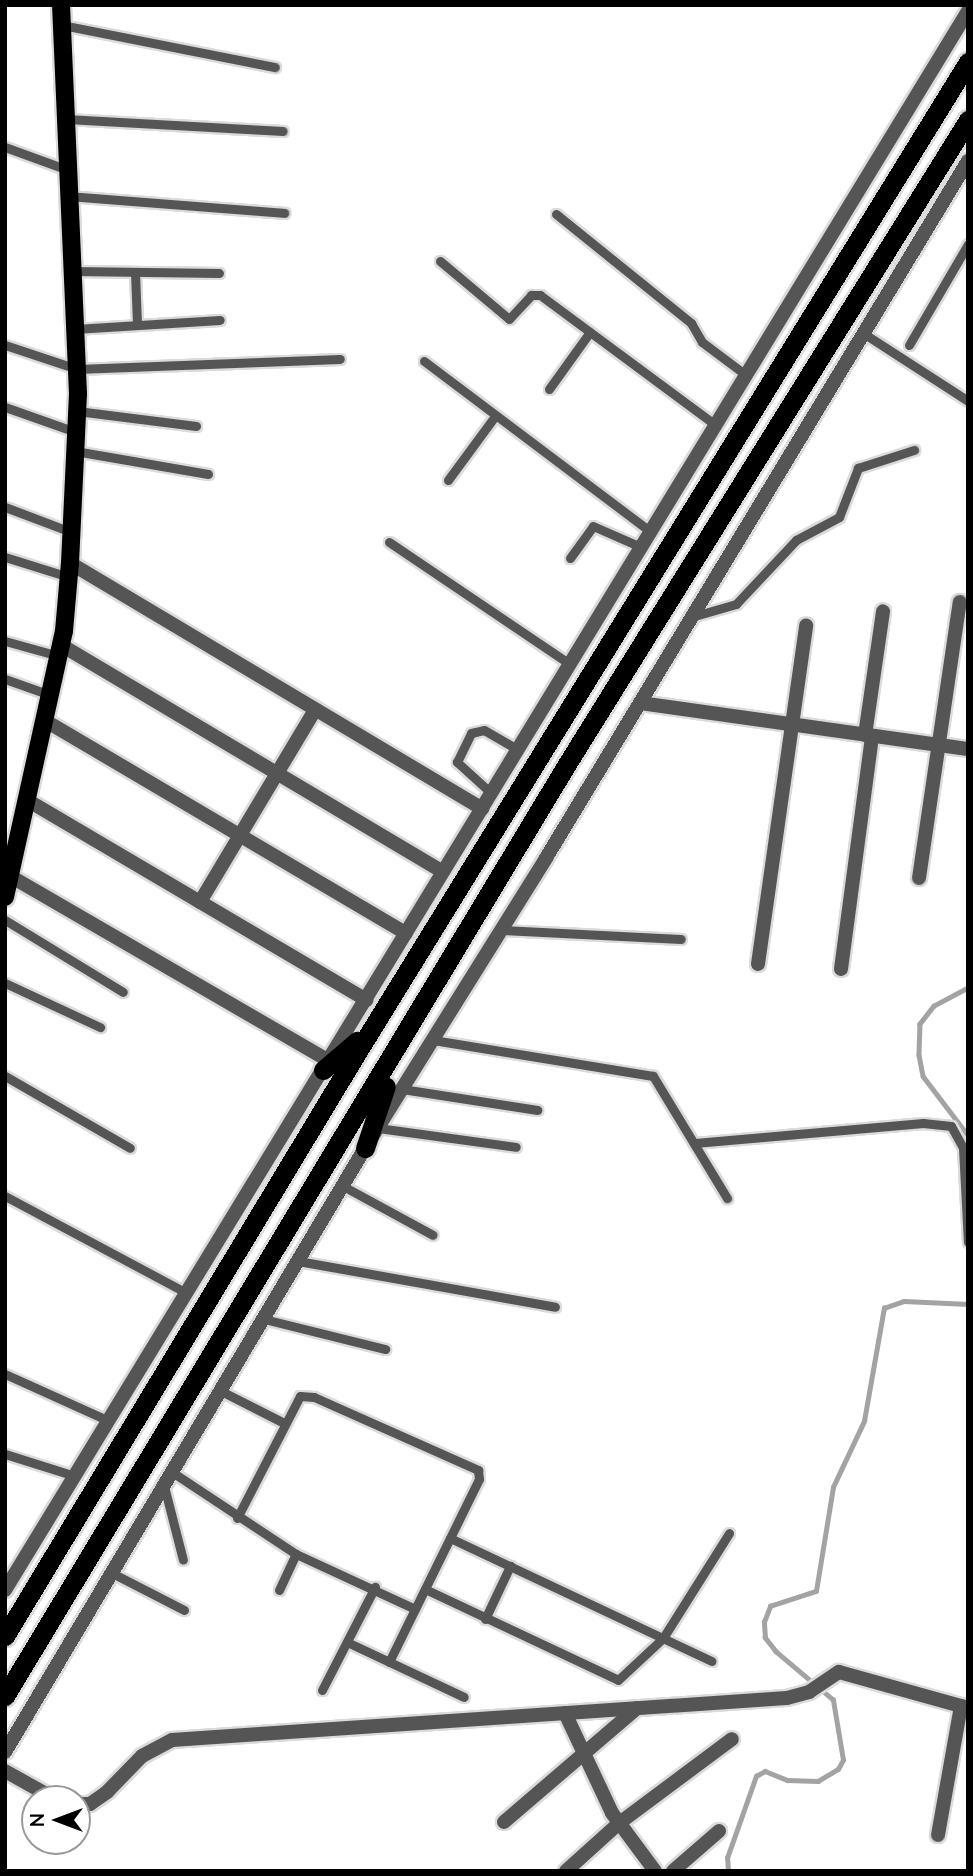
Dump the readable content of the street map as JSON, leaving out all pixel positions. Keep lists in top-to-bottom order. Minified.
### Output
{"north":"left"}
